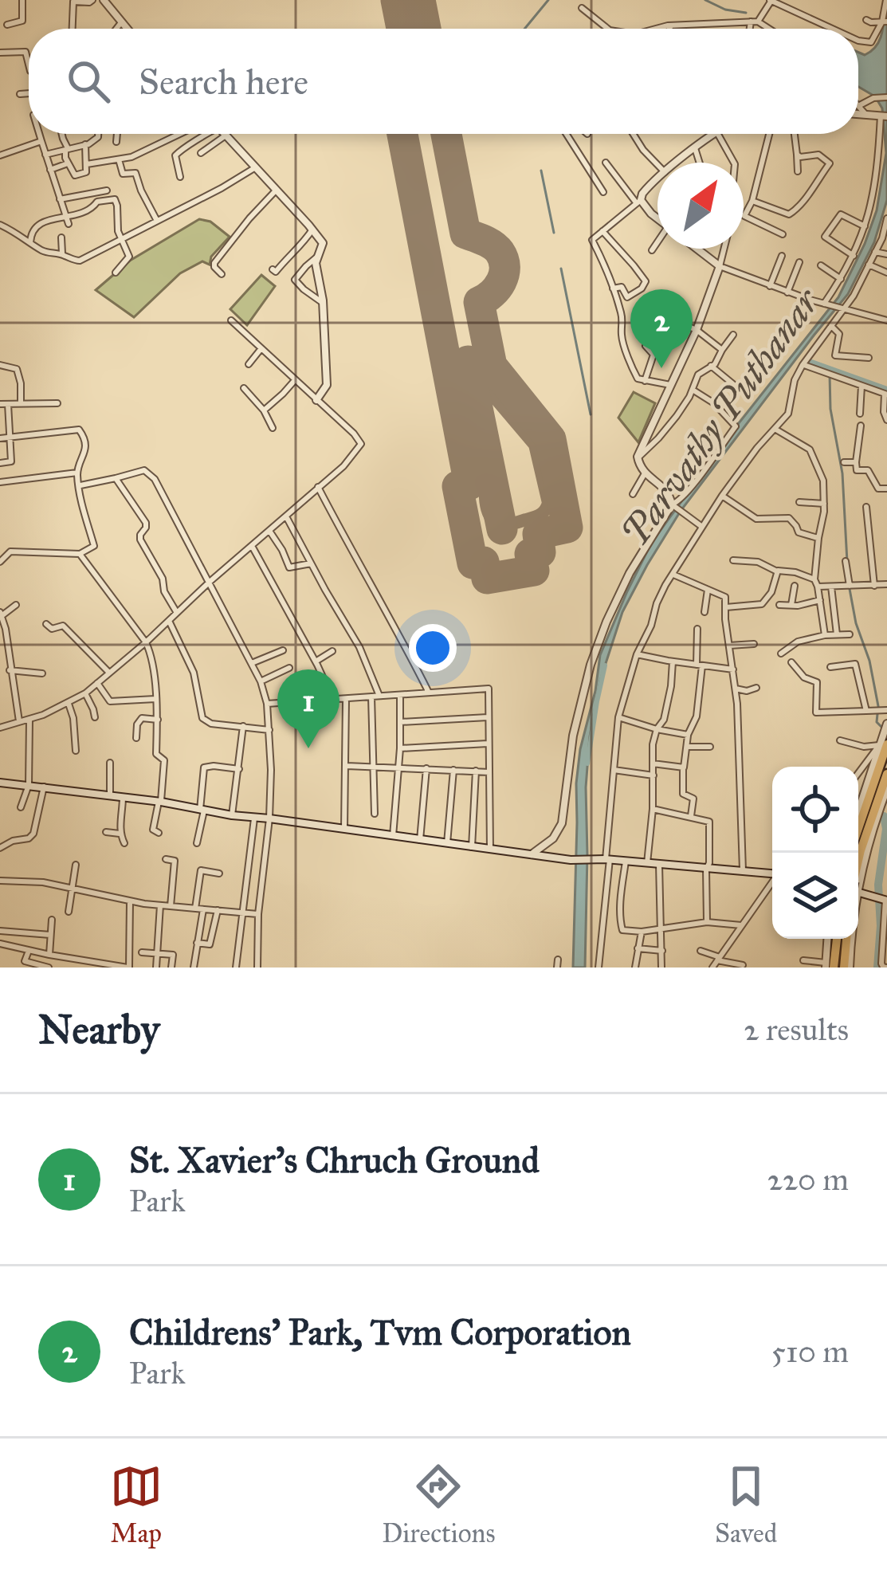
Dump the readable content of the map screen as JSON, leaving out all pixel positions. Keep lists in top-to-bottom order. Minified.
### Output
{"water":["Parvathy Puthanar"],"north":"top right","page":{"search":"Search here","pins":["2","1"],"heading":["Nearby","2 results"],"list":[{"mark":"1","name":"St. Xavier's Chruch Ground","note":"Park","value":"220 m"},{"mark":"2","name":"Childrens' Park, Tvm Corporation","note":"Park","value":"510 m"}],"nav":["Map","Directions","Saved"]}}
